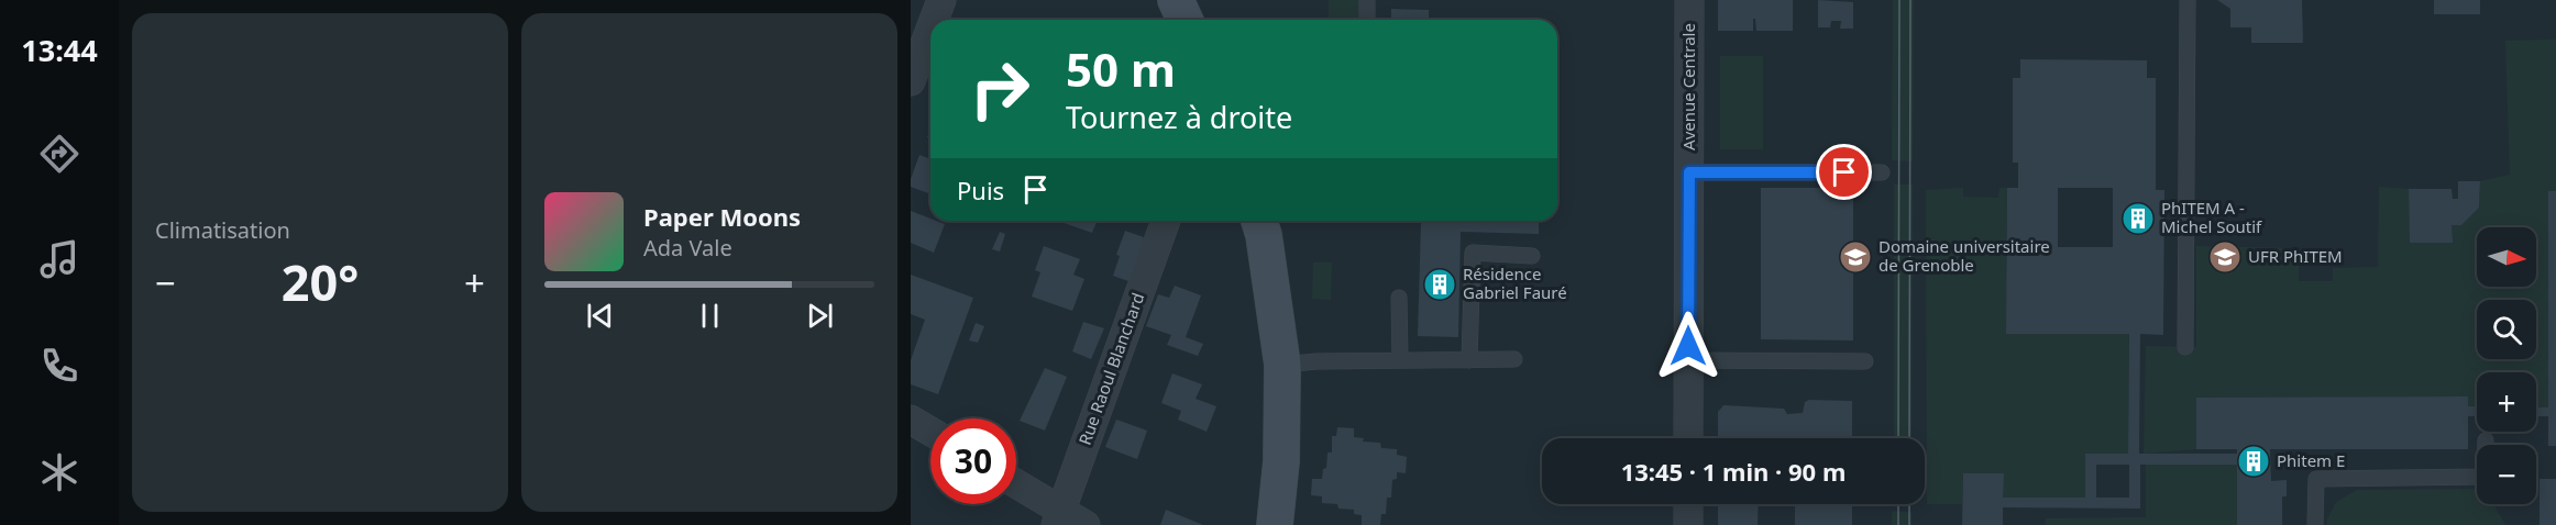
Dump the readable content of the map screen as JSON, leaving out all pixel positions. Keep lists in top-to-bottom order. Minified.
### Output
{"streets":{"street":["Avenue Centrale","Rue Raoul Blanchard"]},"places":{"building":["PhITEM A - Michel Soutif","Résidence Gabriel Fauré","Phitem E"],"school or university":["Domaine universitaire de Grenoble","UFR PhITEM"]},"north":"right","page":{"tabs":"13:44","tile":"Climatisation","turn":["50 m","Tournez à droite"],"then":"Puis","song":["Paper Moons","Ada Vale"],"map_buttons":["+","−"],"heat":["−","20°","+"],"limit":"30","trip":"13:45 · 1 min · 90 m"}}
